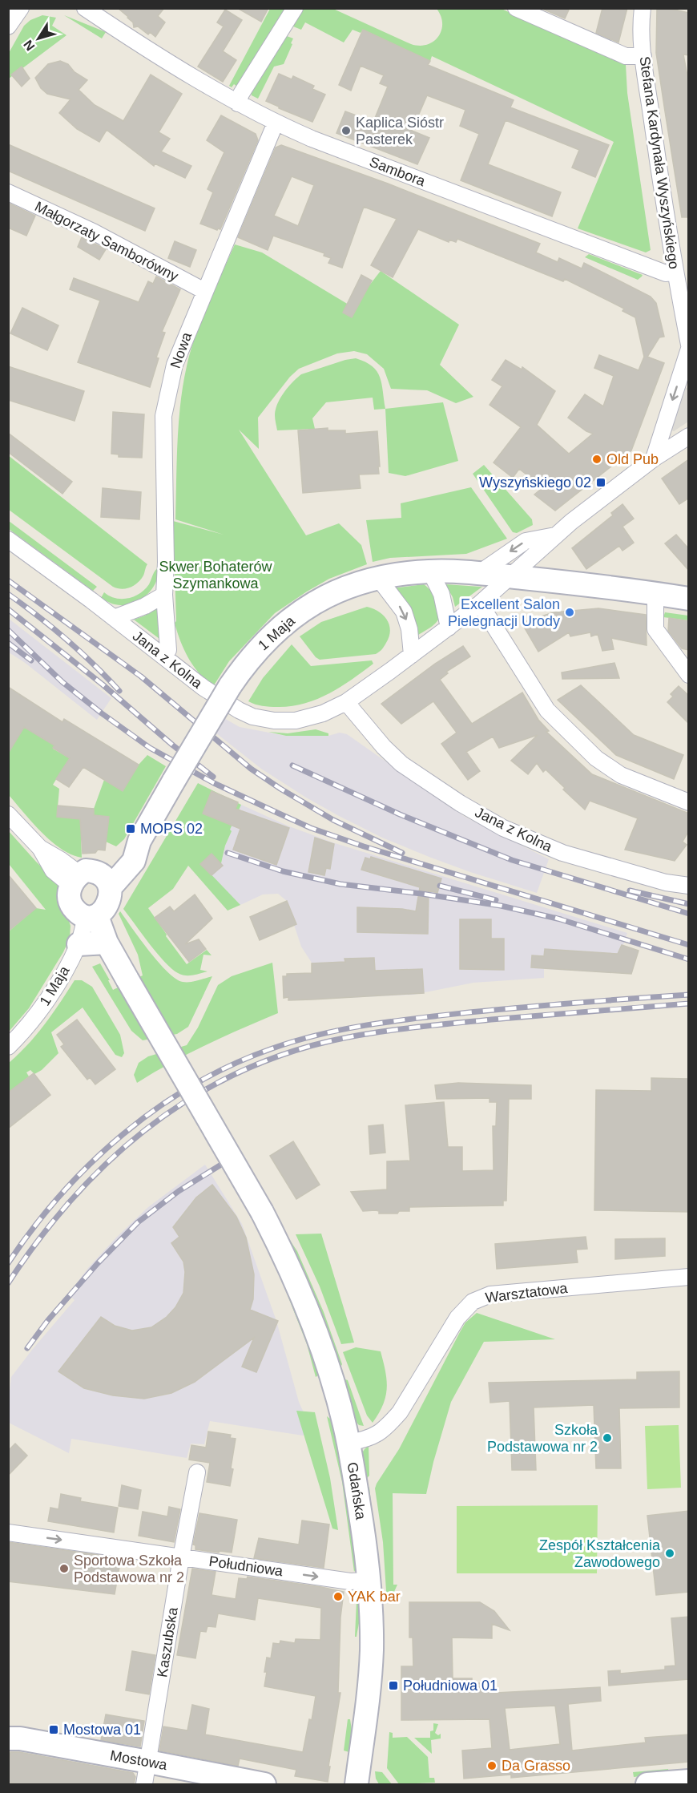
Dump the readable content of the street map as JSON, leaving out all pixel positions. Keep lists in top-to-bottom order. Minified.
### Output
{"streets":{"street":["Stefana Kardynała Wyszyńskiego","Sambora","Małgorzaty Samborówny","Nowa","1 Maja","Jana z Kolna","Warsztatowa","Gdańska","Południowa","Kaszubska","Mostowa"]},"crossings":[["Stefana Kardynała Wyszyńskiego","Sambora"],["Sambora","Nowa"],["Małgorzaty Samborówny","Nowa"],["Nowa","Jana z Kolna"],["1 Maja","Jana z Kolna"],["Warsztatowa","Gdańska"],["Gdańska","Południowa"],["Południowa","Kaszubska"],["Kaszubska","Mostowa"]],"one_way":["Południowa"],"parks":["Skwer Bohaterów Szymankowa"],"places":{"other":["Kaplica Sióstr Pasterek","Old Pub","Excellent Salon Pielegnacji Urody","Szkoła Podstawowa nr 2","Zespół Kształcenia Zawodowego","Sportowa Szkoła Podstawowa nr 2","YAK bar","Da Grasso"],"transit":["Wyszyńskiego 02","MOPS 02","Południowa 01","Mostowa 01"]},"north":"bottom left"}
